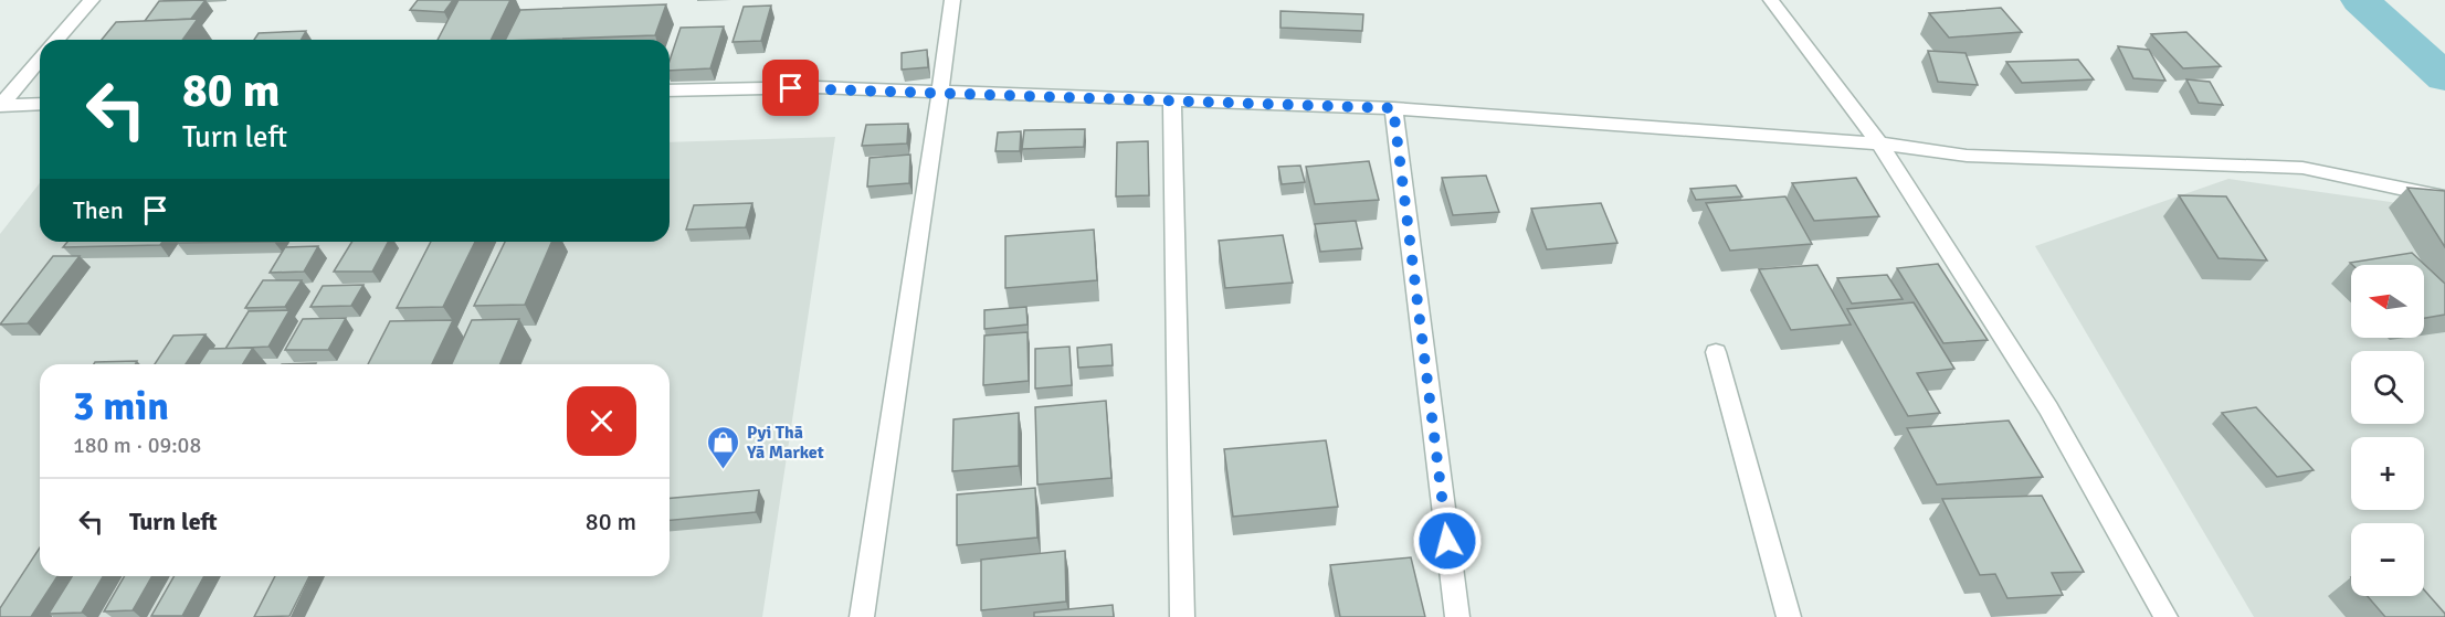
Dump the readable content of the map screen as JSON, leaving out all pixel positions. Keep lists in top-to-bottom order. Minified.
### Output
{"places":{"shop":["Pyi Thā Yā Market"]},"north":"left","page":{"turn":["80 m","Turn left"],"then":"Then","map_buttons":["+","−"],"heading":["3 min","180 m · 09:08"],"list":[{"name":"Turn left","value":"80 m"}]}}
